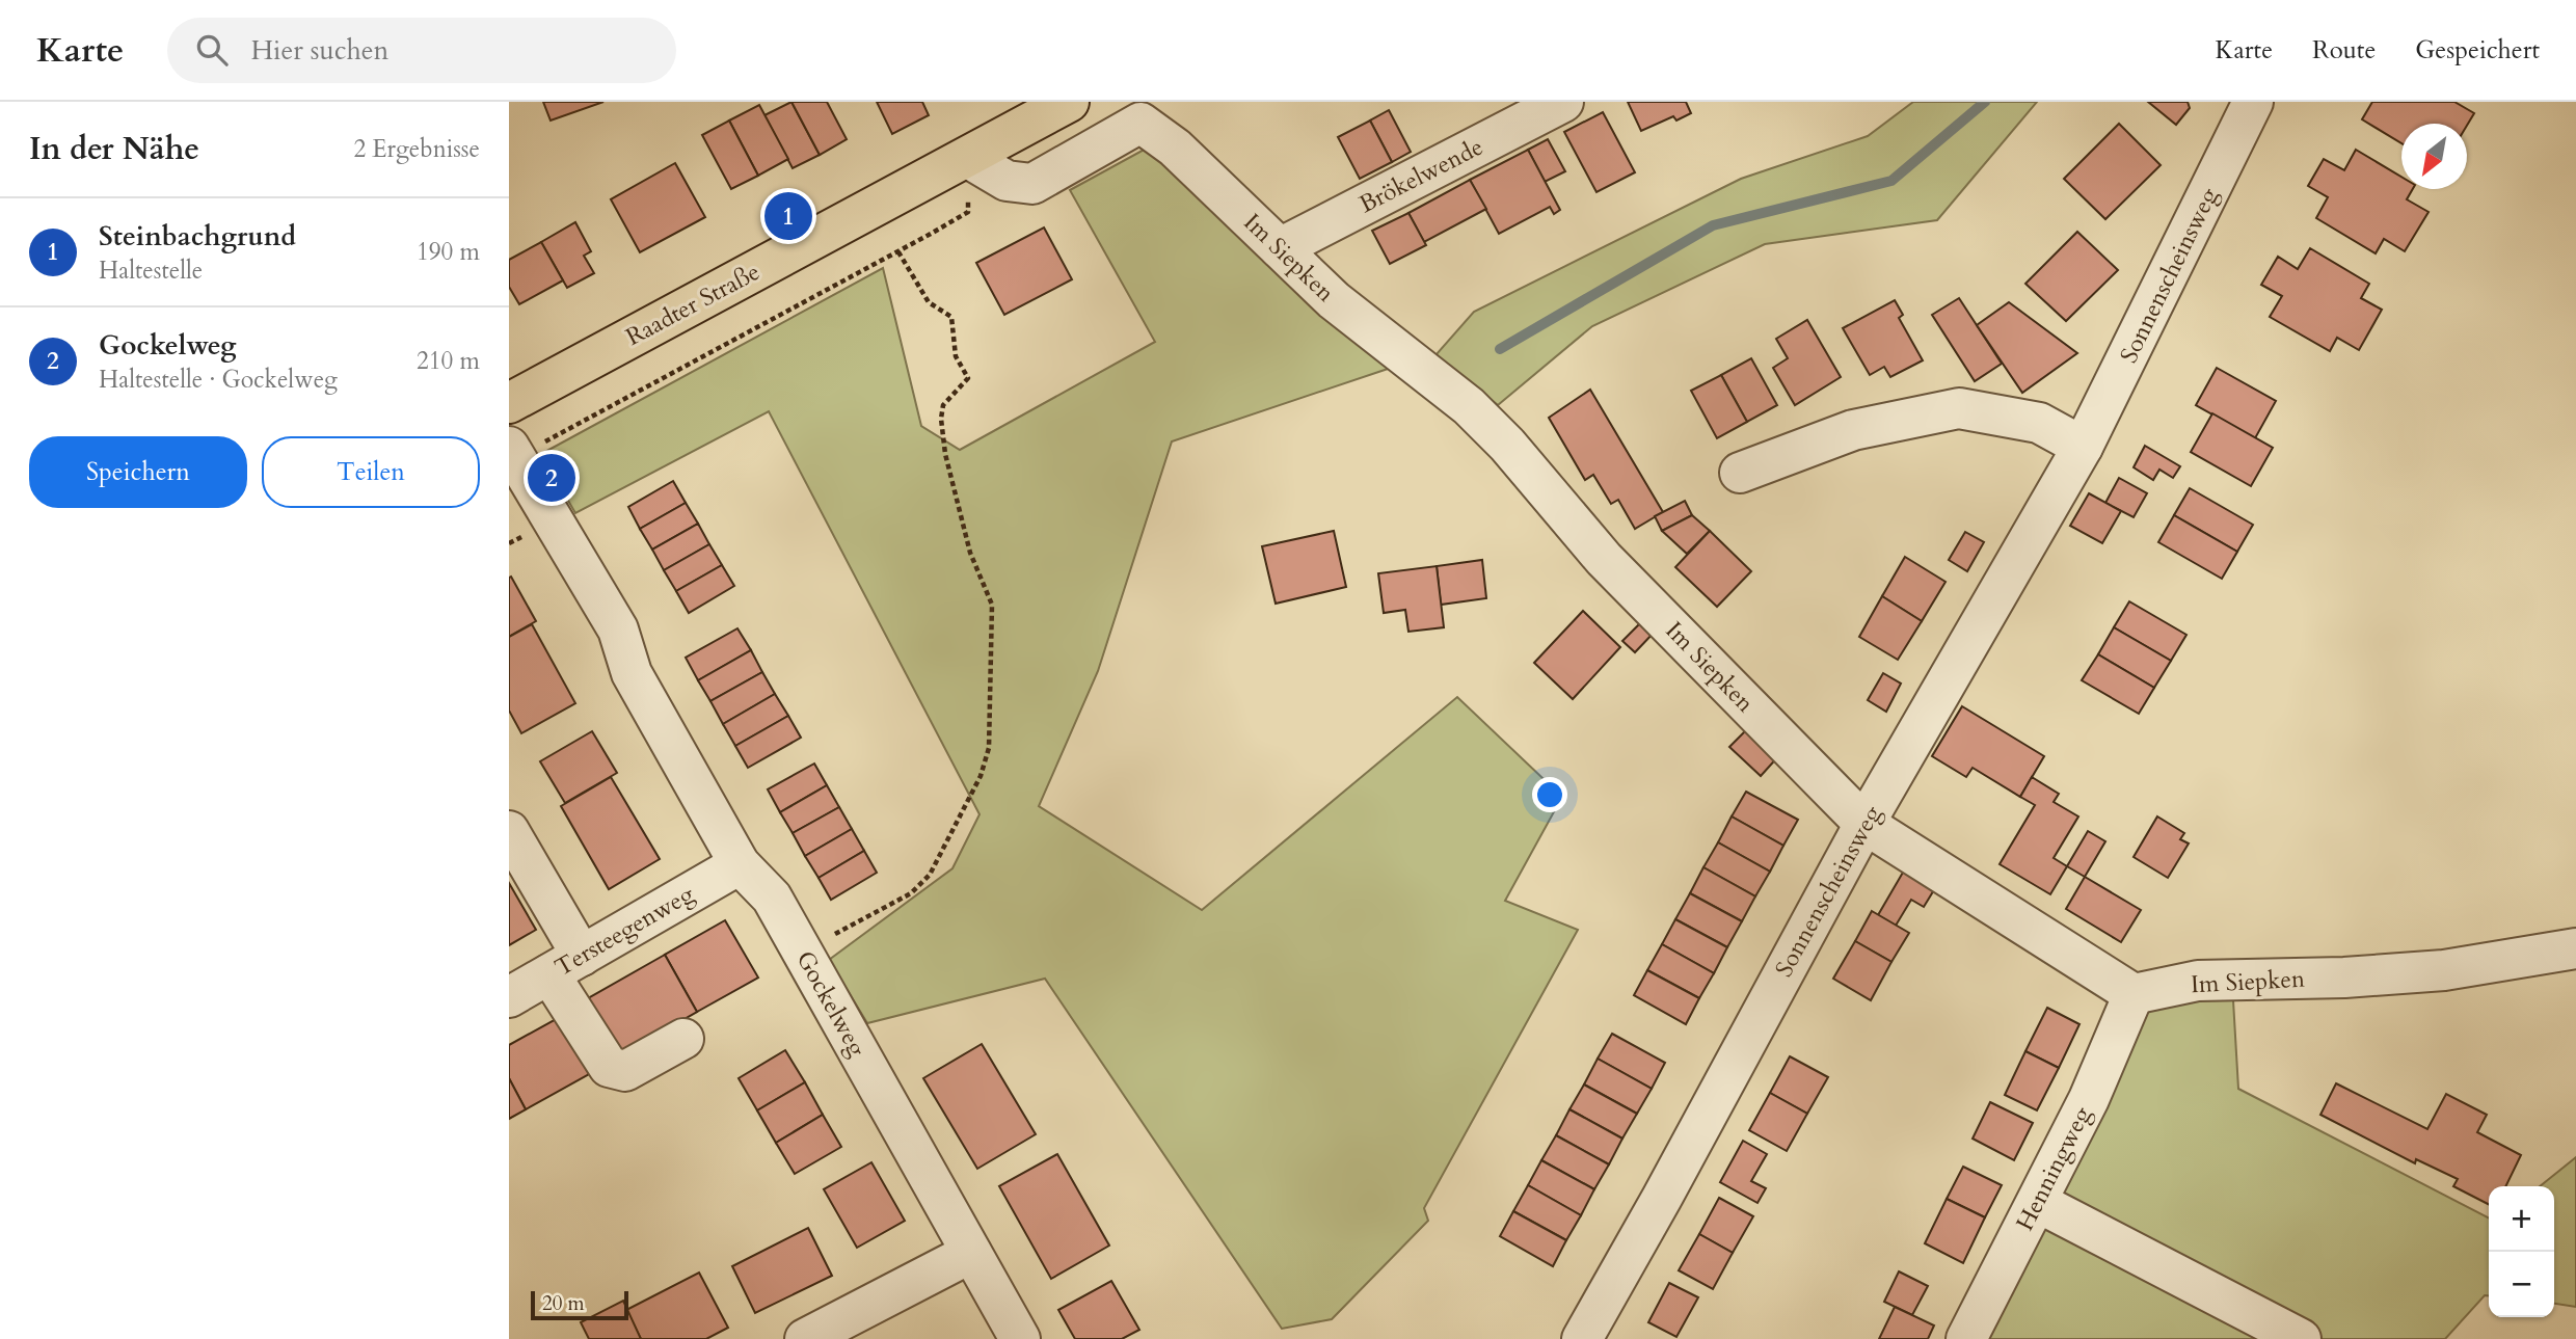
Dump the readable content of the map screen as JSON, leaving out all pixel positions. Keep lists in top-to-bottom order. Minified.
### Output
{"streets":{"main road":["Raadter Straße"],"street":["Brökelwende","Im Siepken","Sonnenscheinsweg","Tersteegenweg","Gockelweg","Henningweg"]},"crossings":[["Brökelwende","Im Siepken"],["Im Siepken","Sonnenscheinsweg"],["Im Siepken","Raadter Straße"],["Im Siepken","Henningweg"],["Tersteegenweg","Gockelweg"]],"scale_bar":"20 m","north":"bottom left","page":{"header":"Karte","search":"Hier suchen","nav":["Karte","Route","Gespeichert"],"heading":["In der Nähe","2 Ergebnisse"],"pins":["1","2"],"list":[{"mark":"1","name":"Steinbachgrund","note":"Haltestelle","value":"190 m"},{"mark":"2","name":"Gockelweg","note":"Haltestelle · Gockelweg","value":"210 m"}],"buttons":["Speichern","Teilen"],"map_buttons":["+","−"],"scale":"20 m"}}
